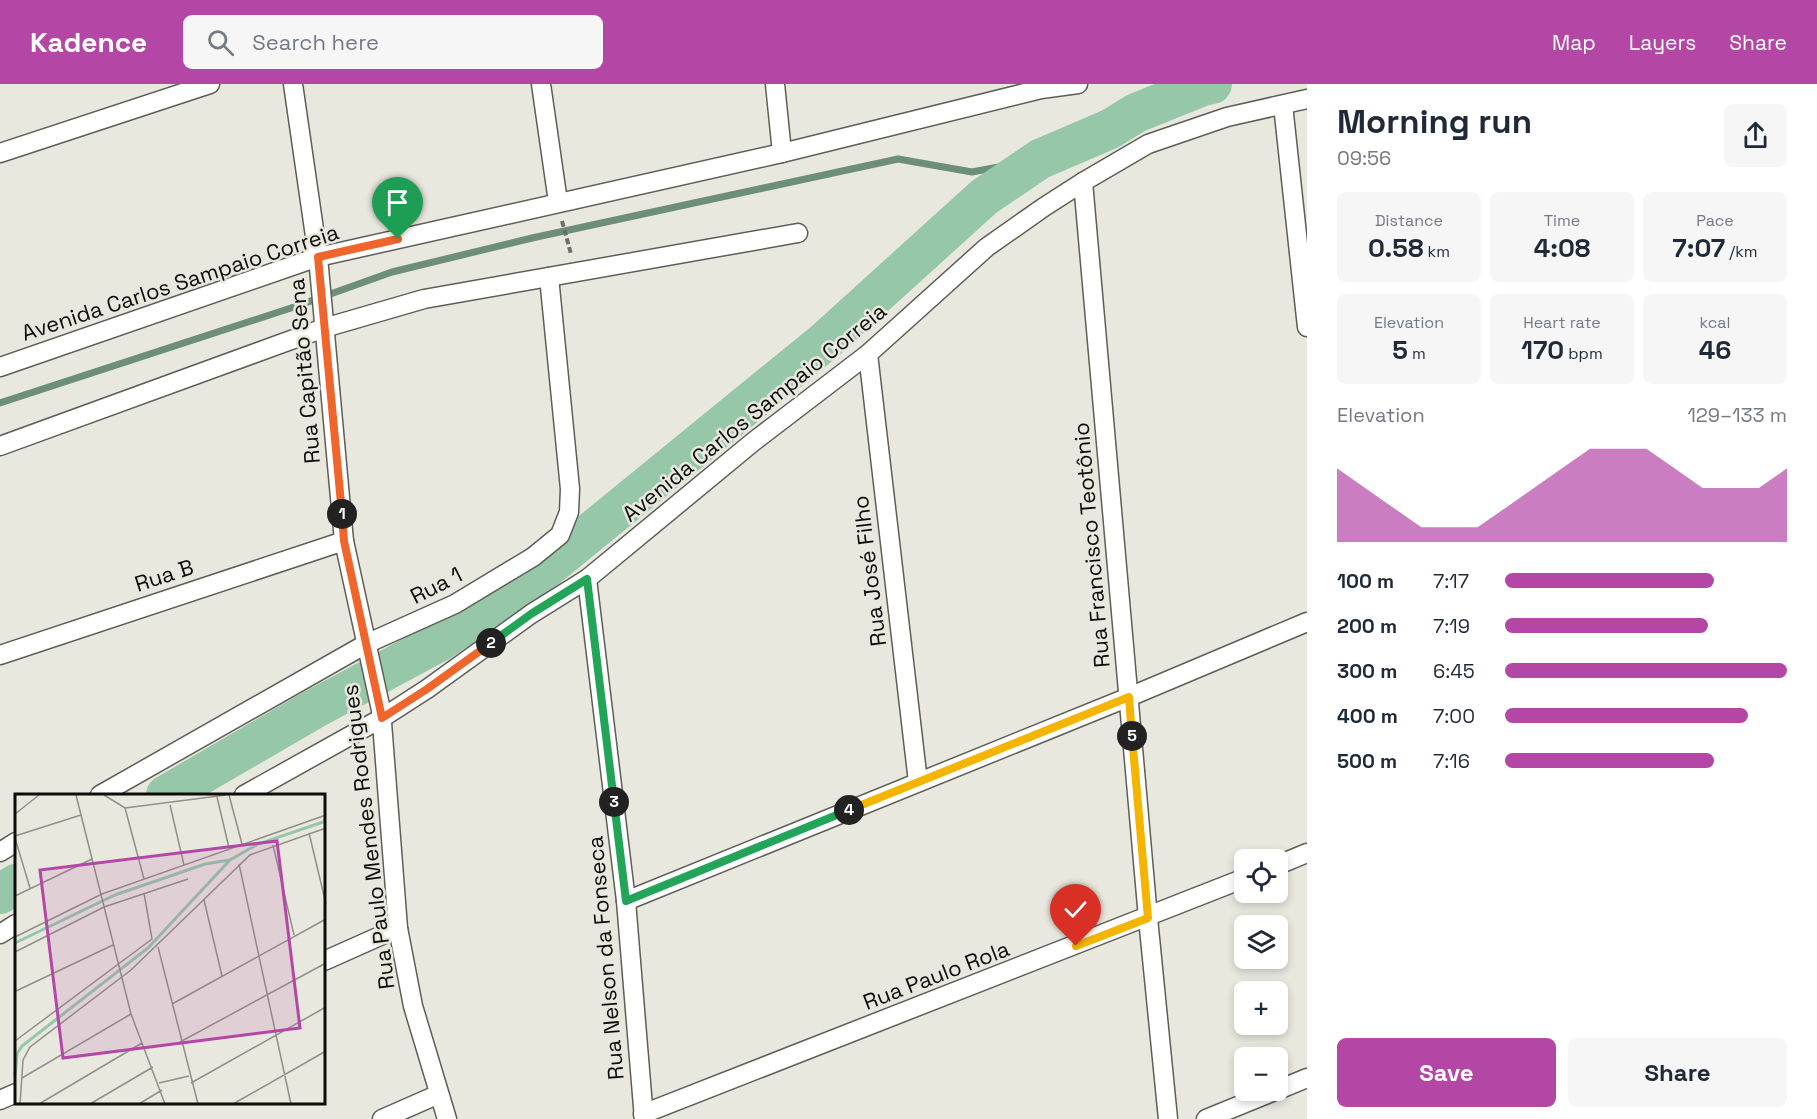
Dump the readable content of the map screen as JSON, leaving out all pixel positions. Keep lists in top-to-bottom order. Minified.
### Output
{"streets":{"street":["Avenida Carlos Sampaio Correia","Rua Capitão Sena","Rua Francisco Teotônio","Rua José Filho","Rua B","Rua 1","Rua Paulo Mendes Rodrigues","Rua Nelson da Fonseca","Rua Paulo Rola"]},"crossings":[["Avenida Carlos Sampaio Correia","Rua Capitão Sena"],["Avenida Carlos Sampaio Correia","Rua Francisco Teotônio"],["Avenida Carlos Sampaio Correia","Rua José Filho"],["Avenida Carlos Sampaio Correia","Rua Paulo Mendes Rodrigues"],["Avenida Carlos Sampaio Correia","Rua Nelson da Fonseca"],["Rua Capitão Sena","Rua B"],["Rua Capitão Sena","Rua 1"],["Rua Capitão Sena","Rua Paulo Mendes Rodrigues"],["Rua Francisco Teotônio","Rua Paulo Rola"],["Rua 1","Rua Paulo Mendes Rodrigues"],["Rua Nelson da Fonseca","Rua Paulo Rola"]],"page":{"header":"Kadence","search":"Search here","nav":["Map","Layers","Share"],"heading":["Morning run","09:56"],"stats":[["Distance","0.58 km"],["Time","4:08"],["Pace","7:07 /km"],["Elevation","5 m"],["Heart rate","170 bpm"],["kcal","46"]],"chart":["Elevation","129–133 m"],"pins":["1","2","5","3","4"],"list":[{"name":"100 m","note":"7:17"},{"name":"200 m","note":"7:19"},{"name":"300 m","note":"6:45"},{"name":"400 m","note":"7:00"},{"name":"500 m","note":"7:16"}],"map_buttons":["+","−"],"buttons":["Save","Share"]}}
